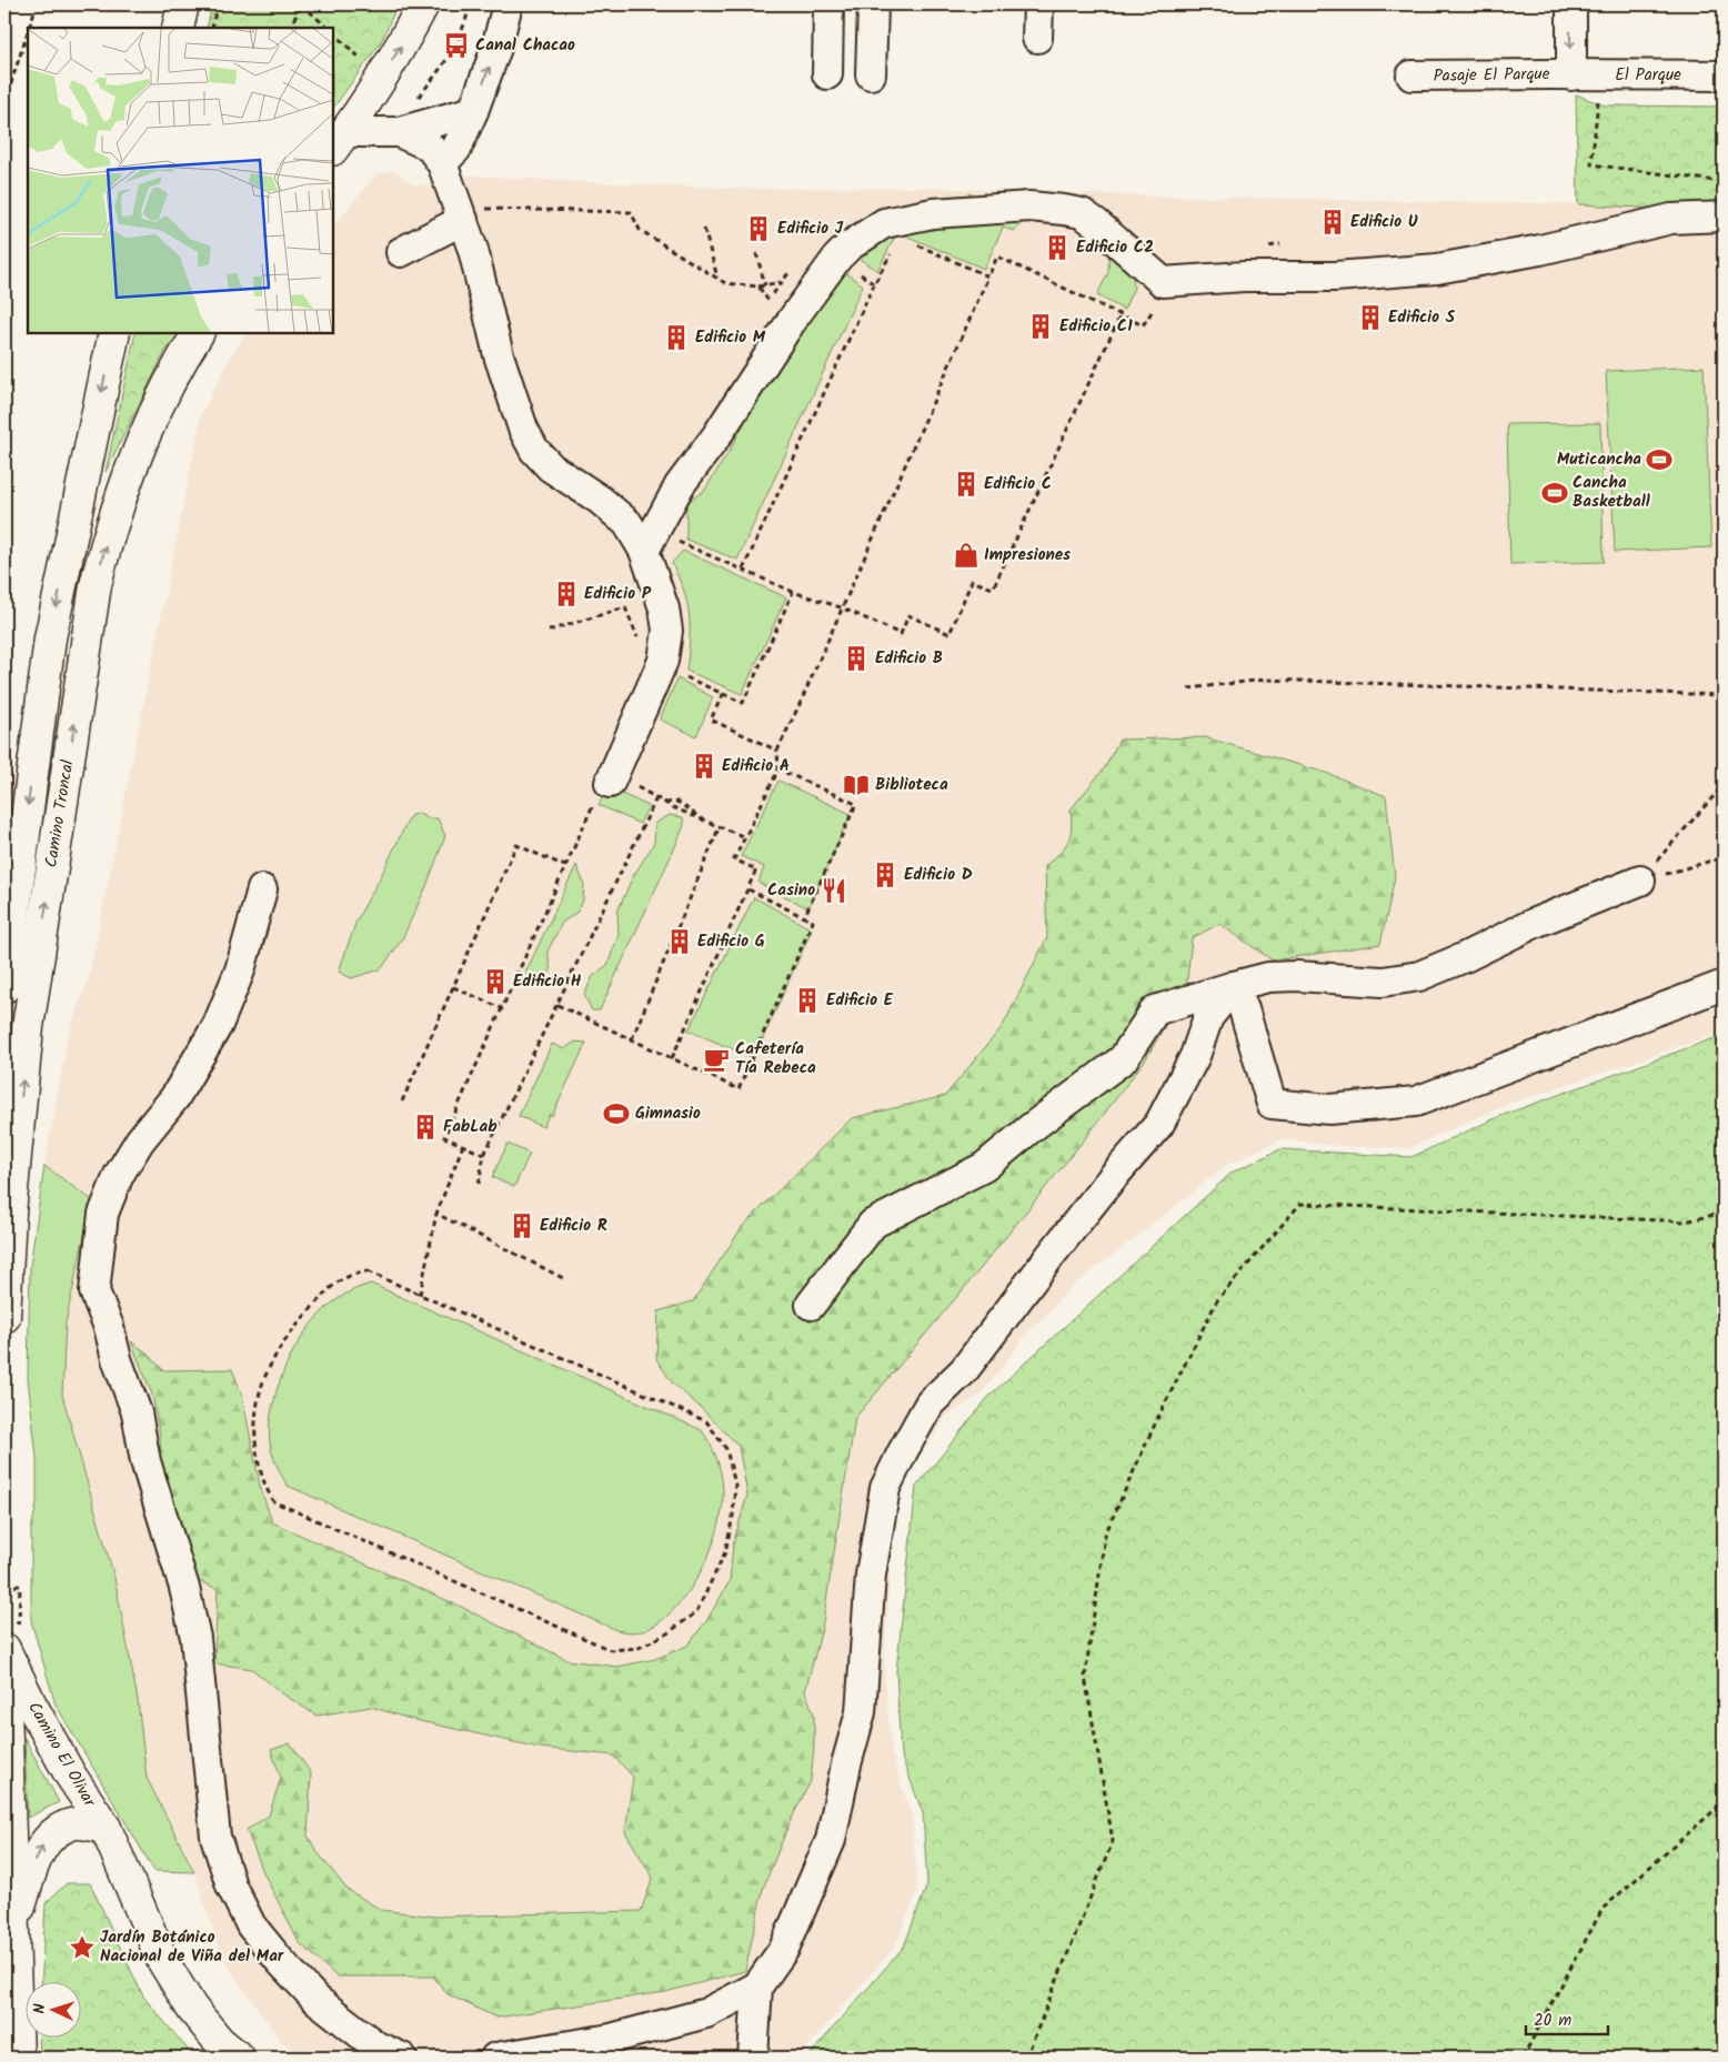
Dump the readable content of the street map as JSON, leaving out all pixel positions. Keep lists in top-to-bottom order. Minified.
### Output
{"streets":{"main road":["Camino Troncal","Camino El Olivar"],"street":["Pasaje El Parque","El Parque"]},"crossings":[["Pasaje El Parque","El Parque"]],"places":{"bus stop":["Canal Chacao"],"building":["Edificio U","Edificio J","Edificio C2","Edificio S","Edificio C1","Edificio M","Edificio C","Edificio P","Edificio B","Edificio A","Edificio D","Edificio G","Edificio H","Edificio E","FabLab","Edificio R"],"sports":["Muticancha","Cancha Basketball","Gimnasio"],"shop":["Impresiones"],"library":["Biblioteca"],"restaurant":["Casino"],"cafe":["Cafetería Tía Rebeca"],"place":["Jardín Botánico Nacional de Viña del Mar"]},"scale_bar":"20 m","north":"left"}
